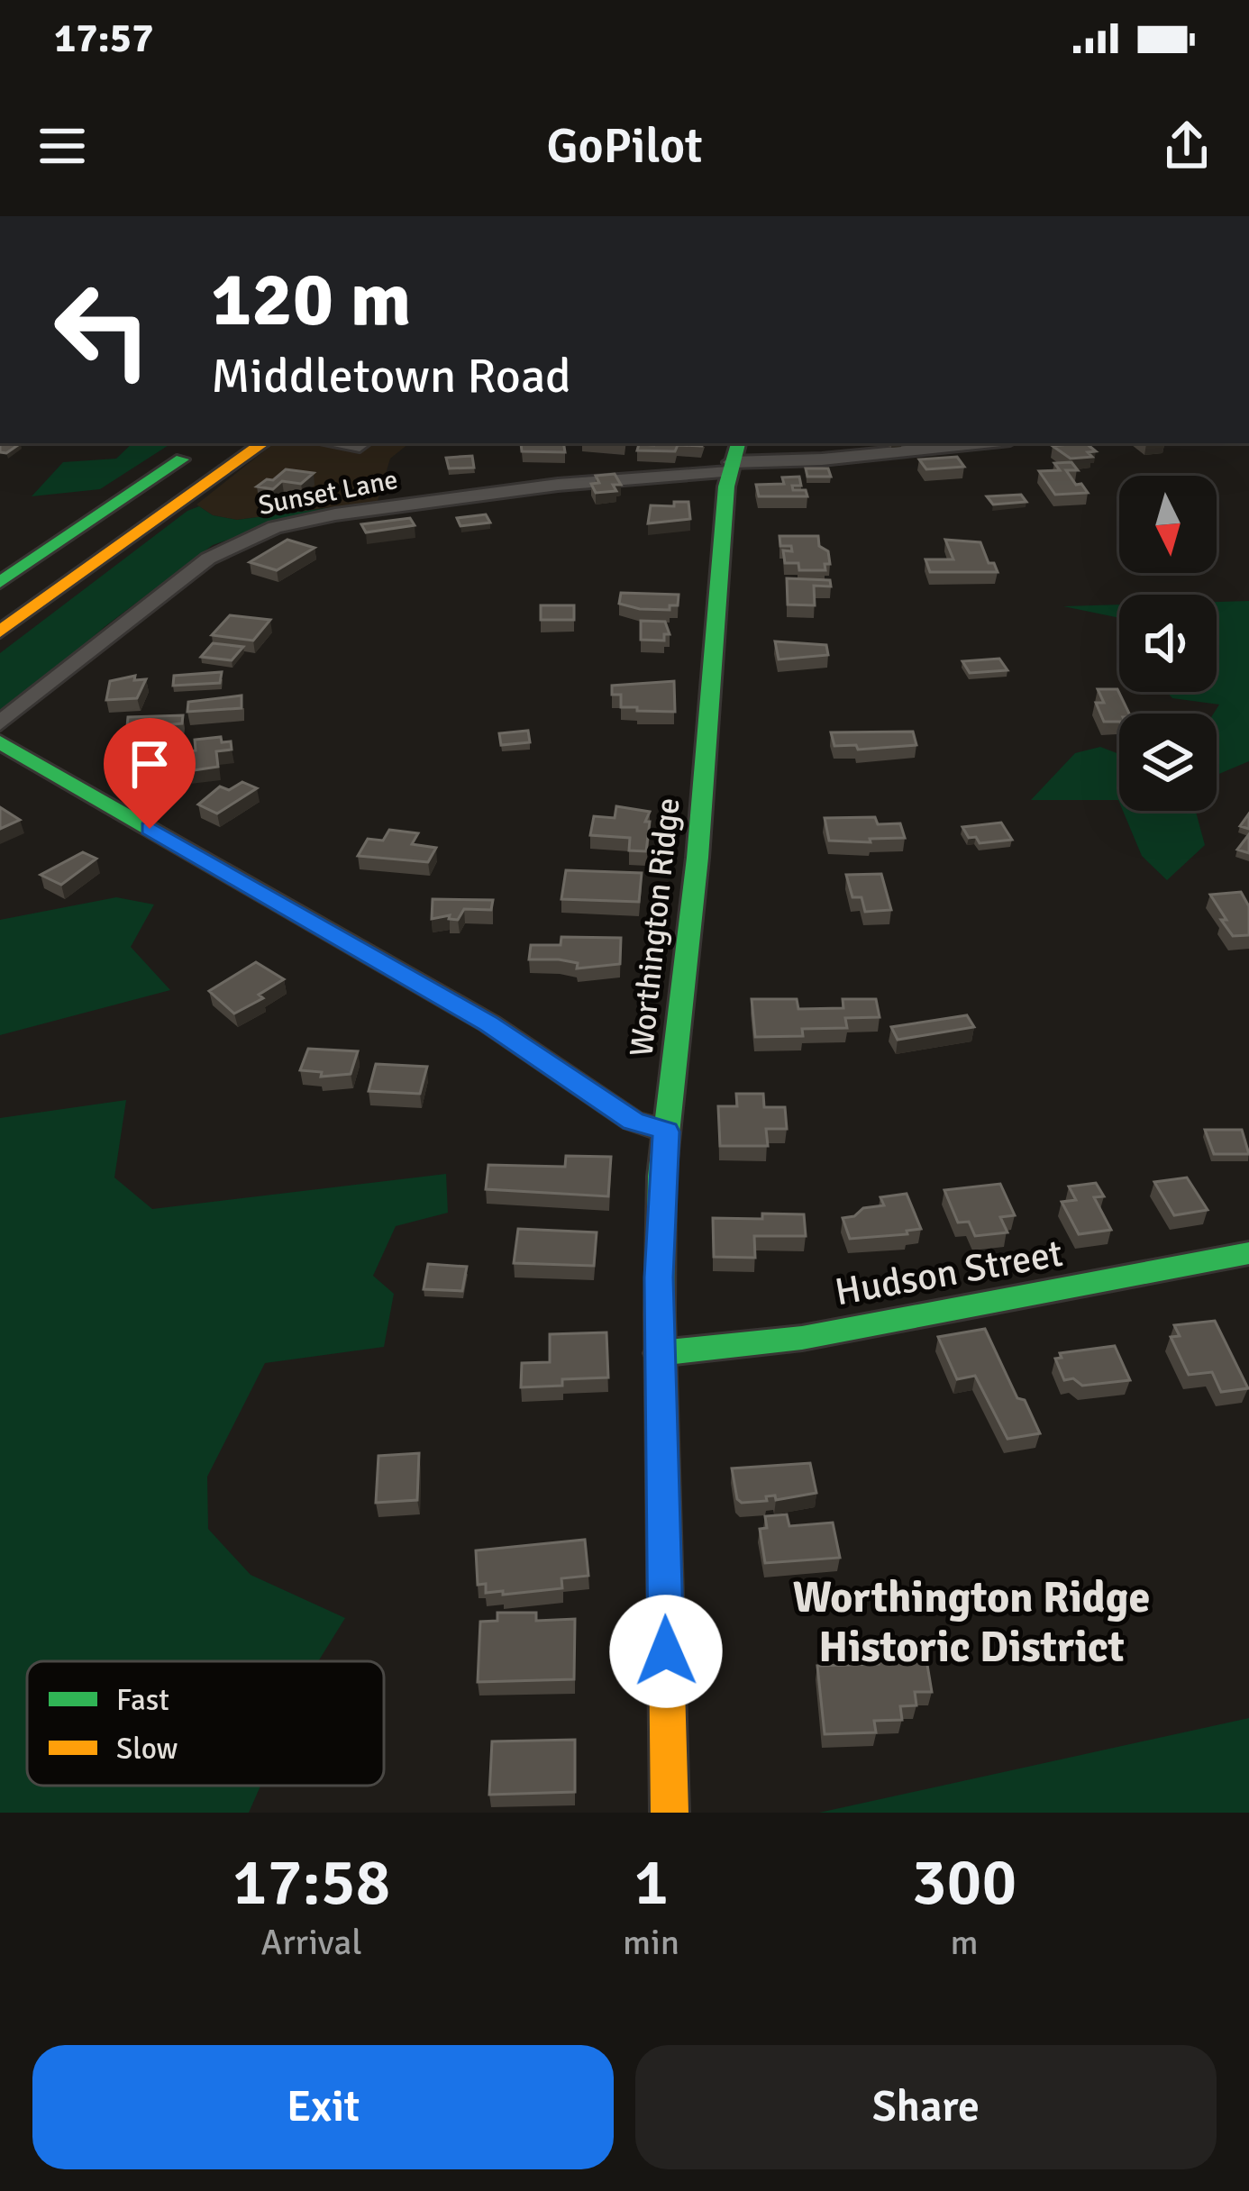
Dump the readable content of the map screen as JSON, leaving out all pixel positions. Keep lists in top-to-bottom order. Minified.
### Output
{"streets":{"main road":["Worthington Ridge","Hudson Street"],"street":["Sunset Lane"]},"crossings":[["Sunset Lane","Worthington Ridge"],["Worthington Ridge","Hudson Street"]],"districts":["Worthington Ridge Historic District"],"legend":["Fast","Slow"],"north":"bottom","page":{"status":"17:57","header":"GoPilot","turn":["120 m","Middletown Road"],"eta":["17:58","Arrival","1","min","300","m"],"buttons":["Exit","Share"]}}
